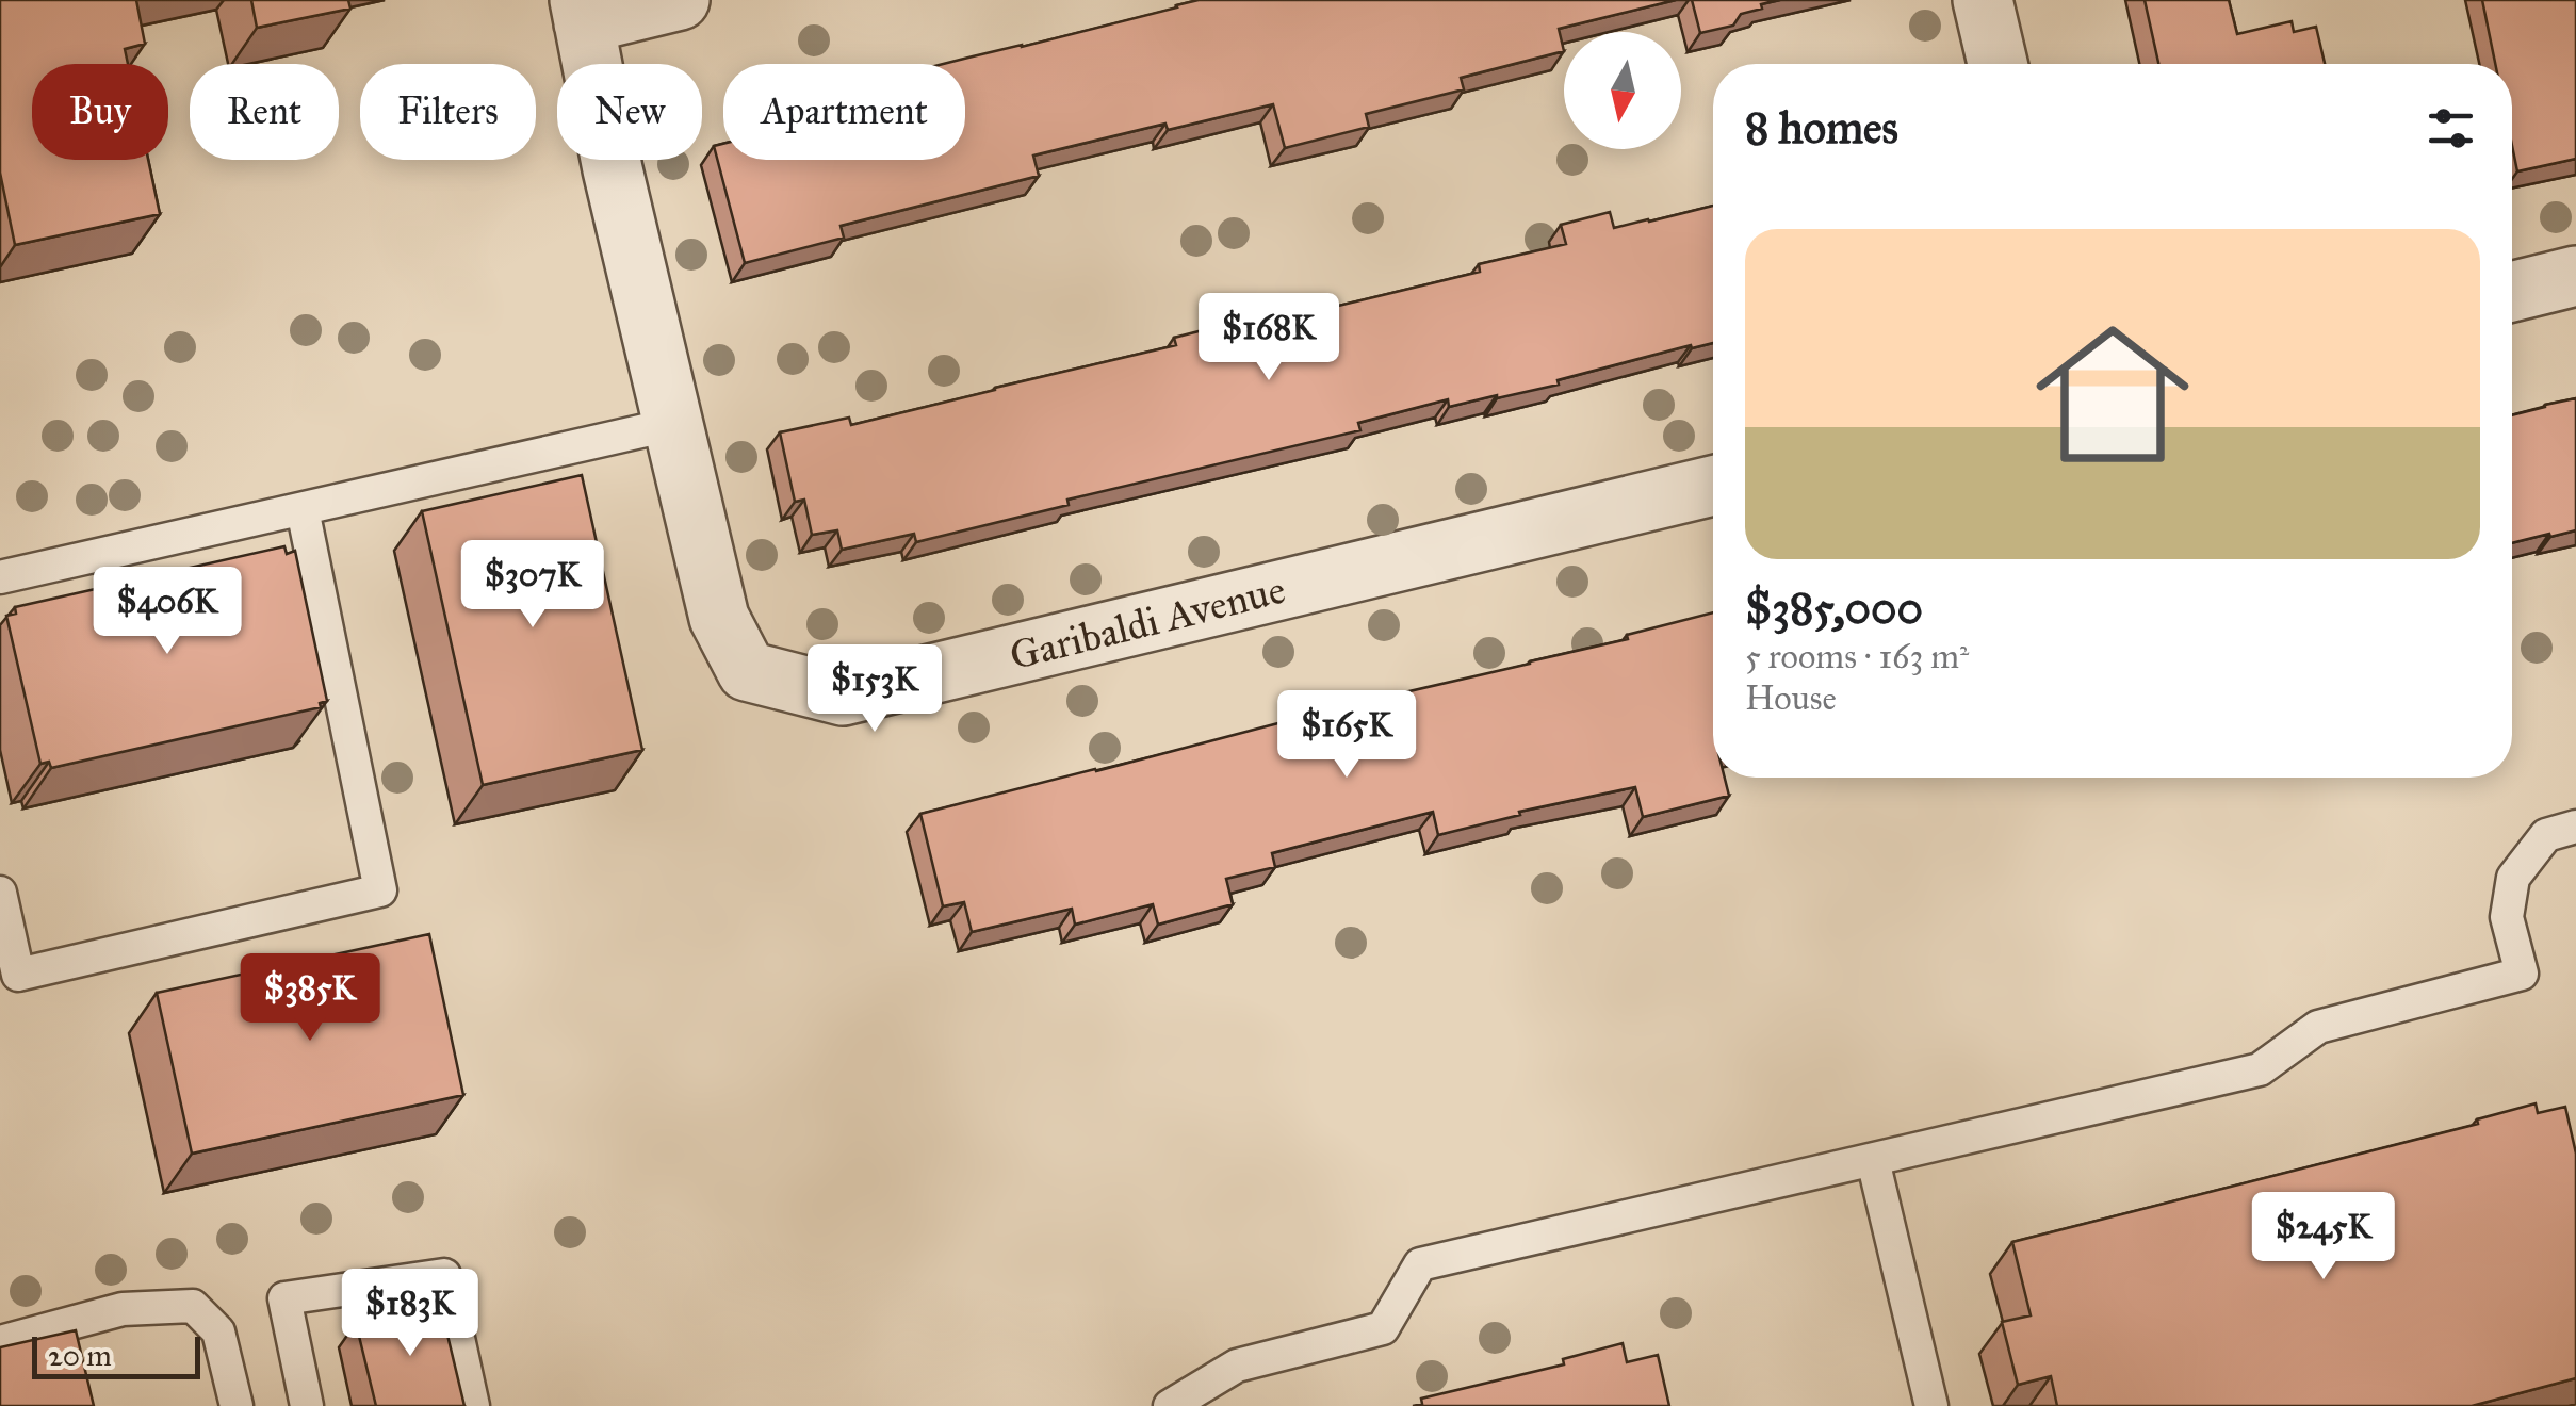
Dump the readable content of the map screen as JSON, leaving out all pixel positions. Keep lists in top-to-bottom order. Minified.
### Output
{"streets":{"street":["Garibaldi Avenue"]},"scale_bar":"20 m","north":"bottom","page":{"chip":["Buy","Rent","Filters","New","Apartment"],"heading":"8 homes","list":[{"name":"$385,000","note":"5 rooms · 163 m² · House"}],"price":["$168K","$307K","$406K","$153K","$165K","$385K","$245K","$183K"],"scale":"20 m"}}
